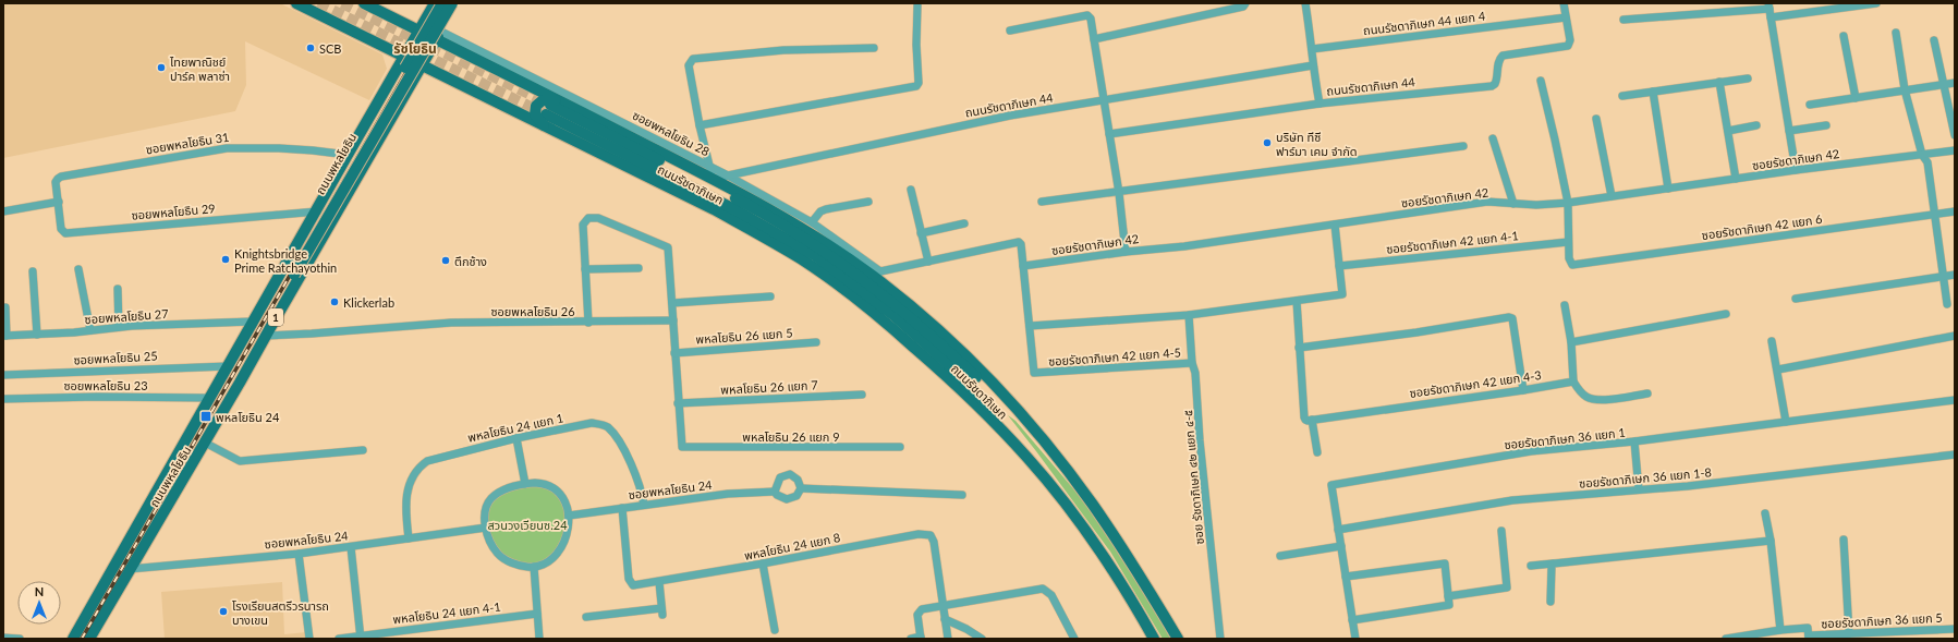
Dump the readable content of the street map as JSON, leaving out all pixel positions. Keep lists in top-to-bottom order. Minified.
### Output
{"streets":{"main road":["ถนนพหลโยธิน","ถนนรัชดาภิเษก","1"],"street":["ถนนรัชดาภิเษก 44 แยก 4","ถนนรัชดาภิเษก 44","ซอยพหลโยธิน 28","ซอยพหลโยธิน 31","ซอยรัชดาภิเษก 42","ซอยพหลโยธิน 29","ซอยรัชดาภิเษก 42 แยก 6","ซอยรัชดาภิเษก 42 แยก 4-1","ซอยพหลโยธิน 26","ซอยพหลโยธิน 27","พหลโยธิน 26 แยก 5","ซอยรัชดาภิเษก 42 แยก 4-5","ซอยพหลโยธิน 25","ซอยรัชดาภิเษก 42 แยก 4-3","ซอยพหลโยธิน 23","พหลโยธิน 26 แยก 7","พหลโยธิน 24 แยก 1","พหลโยธิน 26 แยก 9","ซอยรัชดาภิเษก 36 แยก 1","ซอย รัชดาภิเษก ๔๒ แยก ๔-๕","ซอยรัชดาภิเษก 36 แยก 1-8","ซอยพหลโยธิน 24","พหลโยธิน 24 แยก 8","พหลโยธิน 24 แยก 4-1","ซอยรัชดาภิเษก 36 แยก 5"]},"crossings":[["ถนนรัชดาภิเษก 44 แยก 4","ถนนรัชดาภิเษก 44"],["ถนนรัชดาภิเษก 44","ซอยพหลโยธิน 28"],["ถนนรัชดาภิเษก 44","ถนนรัชดาภิเษก"],["ซอยพหลโยธิน 28","ถนนพหลโยธิน"],["ซอยพหลโยธิน 28","ถนนรัชดาภิเษก"],["ซอยพหลโยธิน 28","ซอยรัชดาภิเษก 42 แยก 4-5"],["ซอยพหลโยธิน 31","ถนนพหลโยธิน"],["ซอยพหลโยธิน 31","ซอยพหลโยธิน 29"],["ซอยรัชดาภิเษก 42","ซอยรัชดาภิเษก 42 แยก 4-5"],["ถนนพหลโยธิน","ถนนรัชดาภิเษก"],["ถนนพหลโยธิน","ซอยพหลโยธิน 29"],["ถนนพหลโยธิน","ซอยพหลโยธิน 26"],["ถนนพหลโยธิน","ซอยพหลโยธิน 27"],["ถนนพหลโยธิน","ซอยพหลโยธิน 25"],["ถนนพหลโยธิน","ซอยพหลโยธิน 23"],["ถนนพหลโยธิน","ซอยพหลโยธิน 24"],["ถนนรัชดาภิเษก","ซอยรัชดาภิเษก 42 แยก 4-5"],["ซอยรัชดาภิเษก 42 แยก 6","ซอยรัชดาภิเษก 42 แยก 4-1"],["ซอยรัชดาภิเษก 42 แยก 4-5","ซอย รัชดาภิเษก ๔๒ แยก ๔-๕"],["พหลโยธิน 26 แยก 7","พหลโยธิน 26 แยก 9"],["พหลโยธิน 24 แยก 1","ซอยพหลโยธิน 24"],["ซอยรัชดาภิเษก 36 แยก 1","ซอยรัชดาภิเษก 36 แยก 1-8"],["ซอยพหลโยธิน 24","พหลโยธิน 24 แยก 8"]],"districts":["รัชโยธิน"],"parks":["สวนวงเวียนซ.24"],"places":{"other":["SCB","ไทยพาณิชย์ ปาร์ค พลาซ่า","บริษัท ทีซี ฟาร์มา เคม จำกัด","Knightsbridge Prime Ratchayothin","ตึกช้าง","Klickerlab","โรงเรียนสตรีวรนารถ บางเขน"],"transit":["พหลโยธิน 24"]},"north":"top"}
